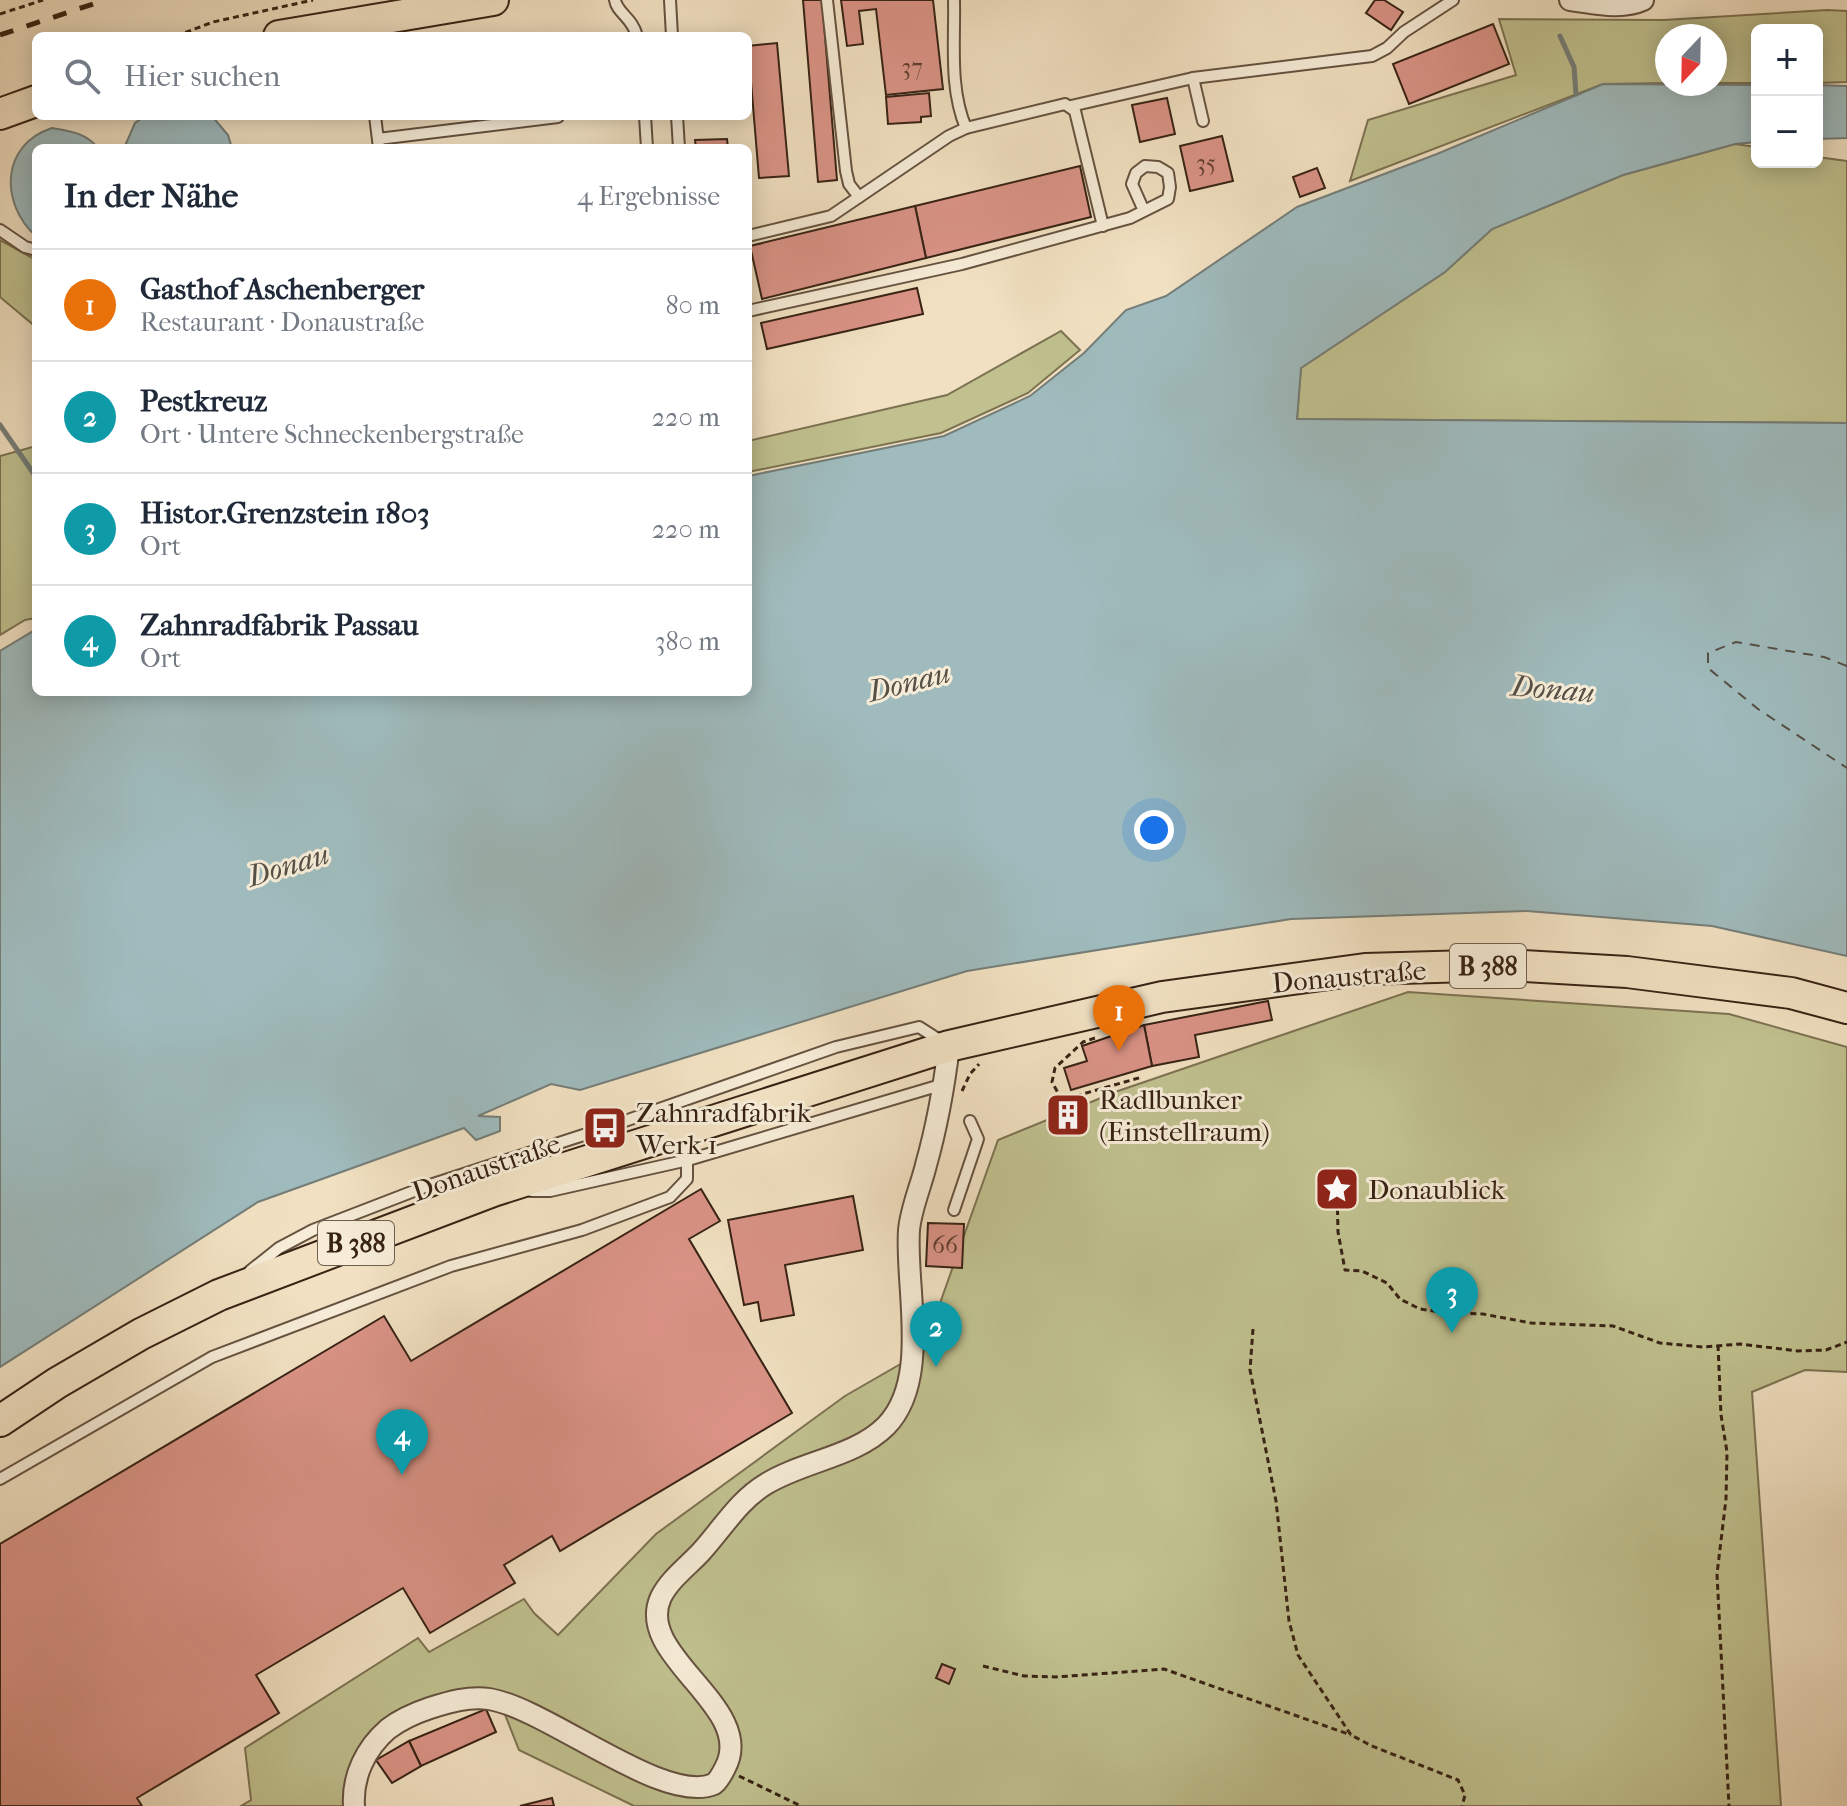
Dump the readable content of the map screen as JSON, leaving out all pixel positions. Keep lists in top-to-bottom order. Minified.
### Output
{"streets":{"main road":["B 388","Donaustraße"]},"water":["Donau"],"places":{"building":["Radlbunker (Einstellraum)"],"bus stop":["Zahnradfabrik Werk 1"],"place":["Donaublick"]},"house_numbers":["37","35","66"],"north":"bottom","page":{"map_buttons":["+","−"],"search":"Hier suchen","heading":["In der Nähe","4 Ergebnisse"],"list":[{"mark":"1","name":"Gasthof Aschenberger","note":"Restaurant · Donaustraße","value":"80 m"},{"mark":"2","name":"Pestkreuz","note":"Ort · Untere Schneckenbergstraße","value":"220 m"},{"mark":"3","name":"Histor.Grenzstein 1803","note":"Ort","value":"220 m"},{"mark":"4","name":"Zahnradfabrik Passau","note":"Ort","value":"380 m"}],"pins":["1","3","2","4"]}}
